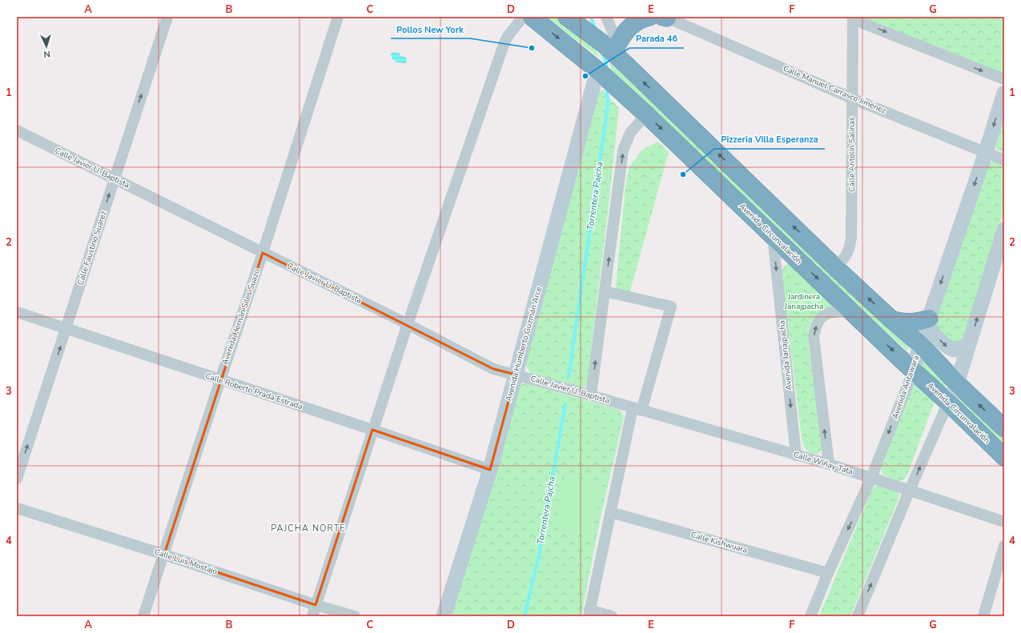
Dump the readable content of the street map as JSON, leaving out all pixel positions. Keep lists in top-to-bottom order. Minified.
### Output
{"streets":{"highway":["Avenida Circunvalación"],"main road":["Avenida Humberto Guzmán Arce","Avenida Antawara"],"street":["Calle Manuel Carrasco Jiménez","Calle Antolín Salinas","Calle Javier U. Baptista","Calle Faustino Suarez","Avenida Hernán Siles Suazo","Avenida Janajpacha","Calle Roberto Prada Estrada","Calle Wiñay Tata","Calle Kishwuara","Calle Luis Mostajo"]},"crossings":[["Calle Manuel Carrasco Jiménez","Calle Antolín Salinas"],["Calle Manuel Carrasco Jiménez","Avenida Antawara"],["Calle Javier U. Baptista","Calle Faustino Suarez"],["Calle Javier U. Baptista","Avenida Hernán Siles Suazo"],["Calle Javier U. Baptista","Avenida Humberto Guzmán Arce"],["Calle Javier U. Baptista","Calle Wiñay Tata"],["Avenida Circunvalación","Avenida Humberto Guzmán Arce"],["Avenida Circunvalación","Avenida Janajpacha"],["Avenida Circunvalación","Avenida Antawara"],["Calle Faustino Suarez","Calle Roberto Prada Estrada"],["Avenida Hernán Siles Suazo","Calle Roberto Prada Estrada"],["Avenida Hernán Siles Suazo","Calle Luis Mostajo"],["Avenida Humberto Guzmán Arce","Calle Roberto Prada Estrada"],["Avenida Janajpacha","Calle Wiñay Tata"],["Avenida Antawara","Calle Wiñay Tata"],["Avenida Antawara","Calle Kishwuara"]],"one_way":["Calle Faustino Suarez","Avenida Janajpacha","Avenida Antawara"],"districts":["PAJCHA NORTE"],"water":["Torrentera Pajcha"],"parks":["Jardinera Janajpacha"],"places":["Pollos New York","Parada 46","Pizzeria Villa Esperanza"],"north":"bottom","grid":{"columns":["A","B","C","D","E","F","G"],"rows":["1","2","3","4"]}}
